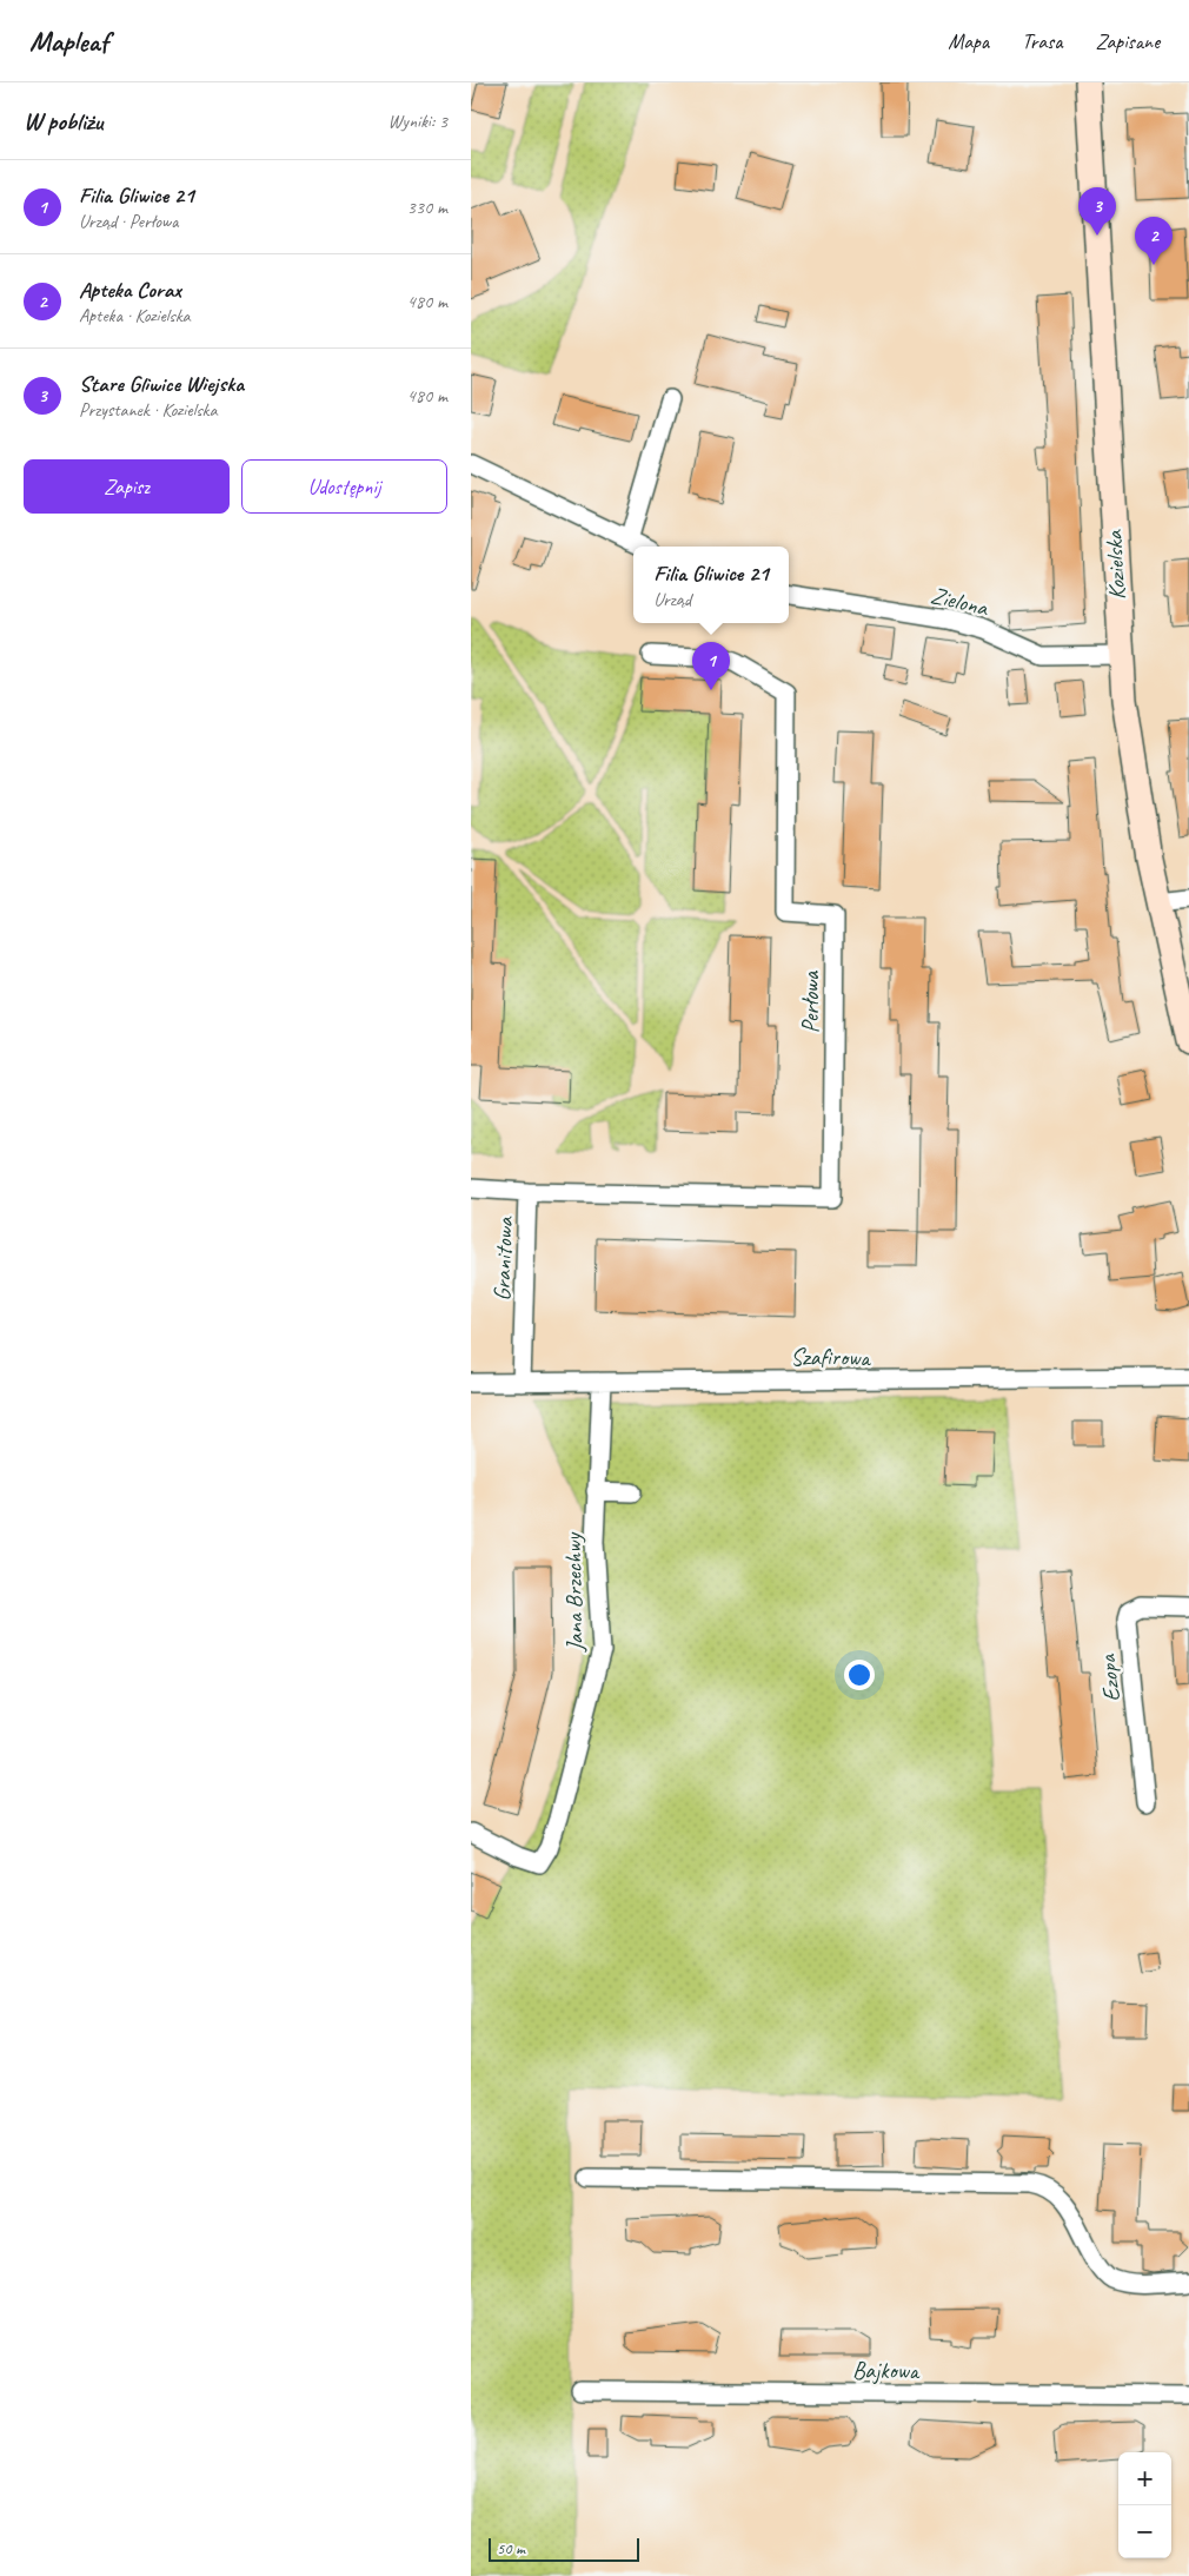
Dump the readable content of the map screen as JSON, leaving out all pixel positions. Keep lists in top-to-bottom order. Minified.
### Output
{"streets":{"street":["Kozielska","Zielona","Perłowa","Granitowa","Szafirowa","Jana Brzechwy","Ezopa","Bajkowa"]},"crossings":[["Kozielska","Zielona"],["Perłowa","Granitowa"],["Granitowa","Szafirowa"],["Szafirowa","Jana Brzechwy"]],"scale_bar":"50 m","page":{"header":"Mapleaf","nav":["Mapa","Trasa","Zapisane"],"heading":["W pobliżu","Wyniki: 3"],"list":[{"mark":"1","name":"Filia Gliwice 21","note":"Urząd · Perłowa","value":"330 m"},{"mark":"2","name":"Apteka Corax","note":"Apteka · Kozielska","value":"480 m"},{"mark":"3","name":"Stare Gliwice Wiejska","note":"Przystanek · Kozielska","value":"480 m"}],"pins":["3","2","1"],"buttons":["Zapisz","Udostępnij"],"popup":["Filia Gliwice 21","Urząd"],"map_buttons":["+","−"],"scale":"50 m"}}
